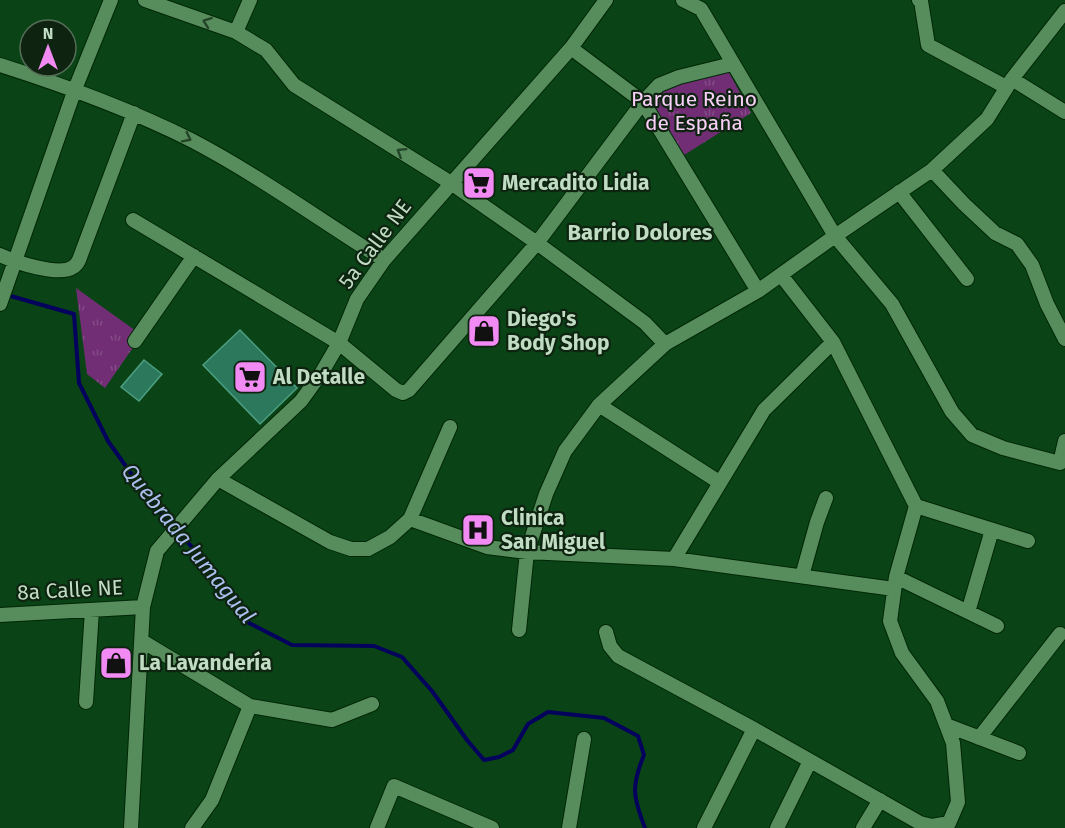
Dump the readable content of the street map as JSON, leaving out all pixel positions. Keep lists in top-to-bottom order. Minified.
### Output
{"streets":{"street":["5a Calle NE","8a Calle NE"]},"crossings":[["5a Calle NE","8a Calle NE"]],"districts":["Barrio Dolores"],"water":["Quebrada Jumagual"],"parks":["Parque Reino de España"],"places":{"supermarket":["Mercadito Lidia","Al Detalle"],"shop":["Diego's Body Shop","La Lavandería"],"hospital":["Clinica San Miguel"]},"north":"top"}
